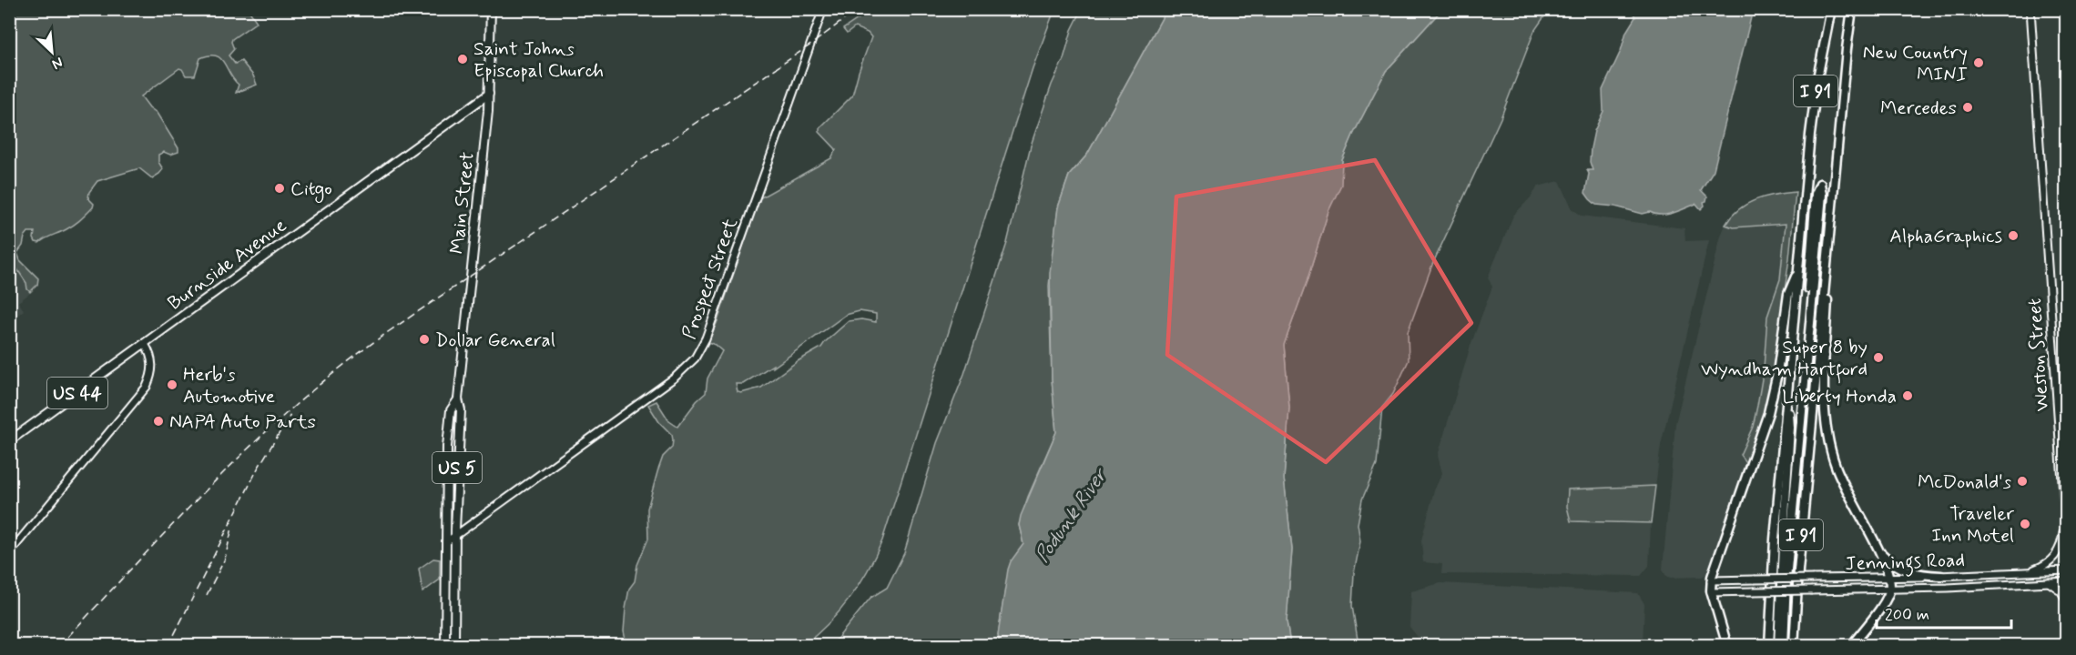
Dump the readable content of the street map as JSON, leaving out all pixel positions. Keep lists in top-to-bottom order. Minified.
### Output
{"streets":{"highway":["I 91"],"main road":["Main Street","Burnside Avenue","Prospect Street","Weston Street","US 44","US 5","Jennings Road"]},"crossings":[["Main Street","Burnside Avenue"],["Main Street","Prospect Street"]],"water":["Podunk River"],"places":["Saint Johns Episcopal Church","New Country MINI","Mercedes","Citgo","AlphaGraphics","Dollar General","Super 8 by Wyndham Hartford","Herb's Automotive","Liberty Honda","NAPA Auto Parts","McDonald's","Traveler Inn Motel"],"scale_bar":"200 m","north":"bottom right"}
